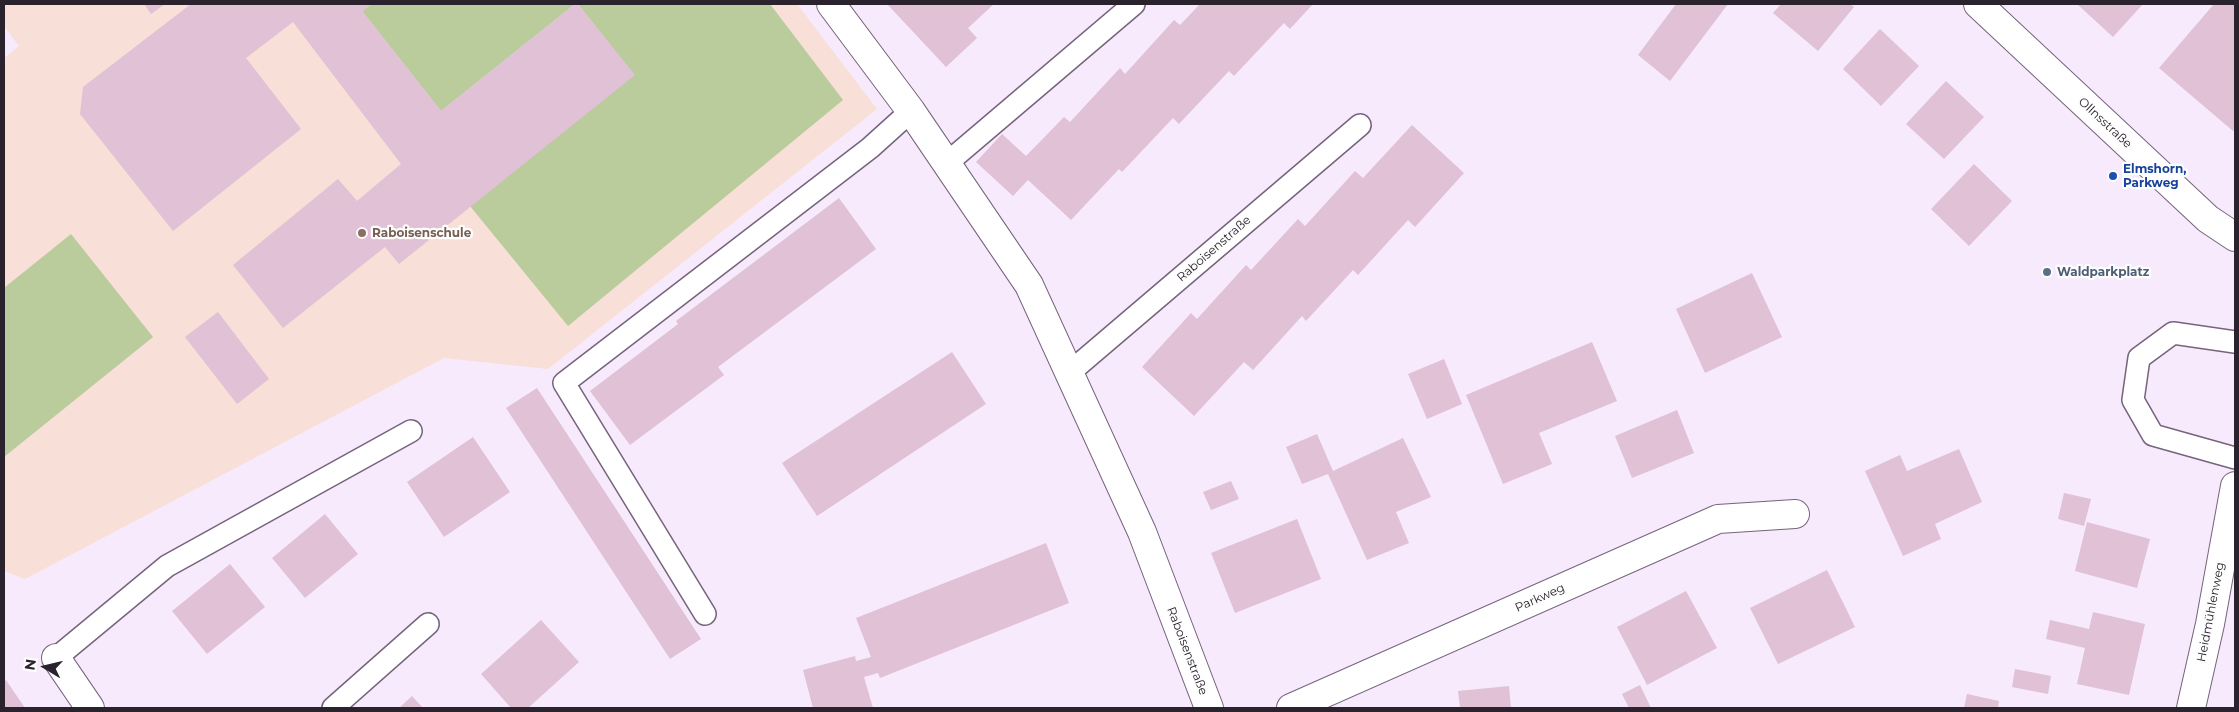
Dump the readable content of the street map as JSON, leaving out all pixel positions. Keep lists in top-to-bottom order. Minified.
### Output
{"streets":{"street":["Ollnsstraße","Raboisenstraße","Parkweg","Heidmühlenweg"]},"places":["Elmshorn, Parkweg","Raboisenschule","Waldparkplatz"],"north":"left"}
